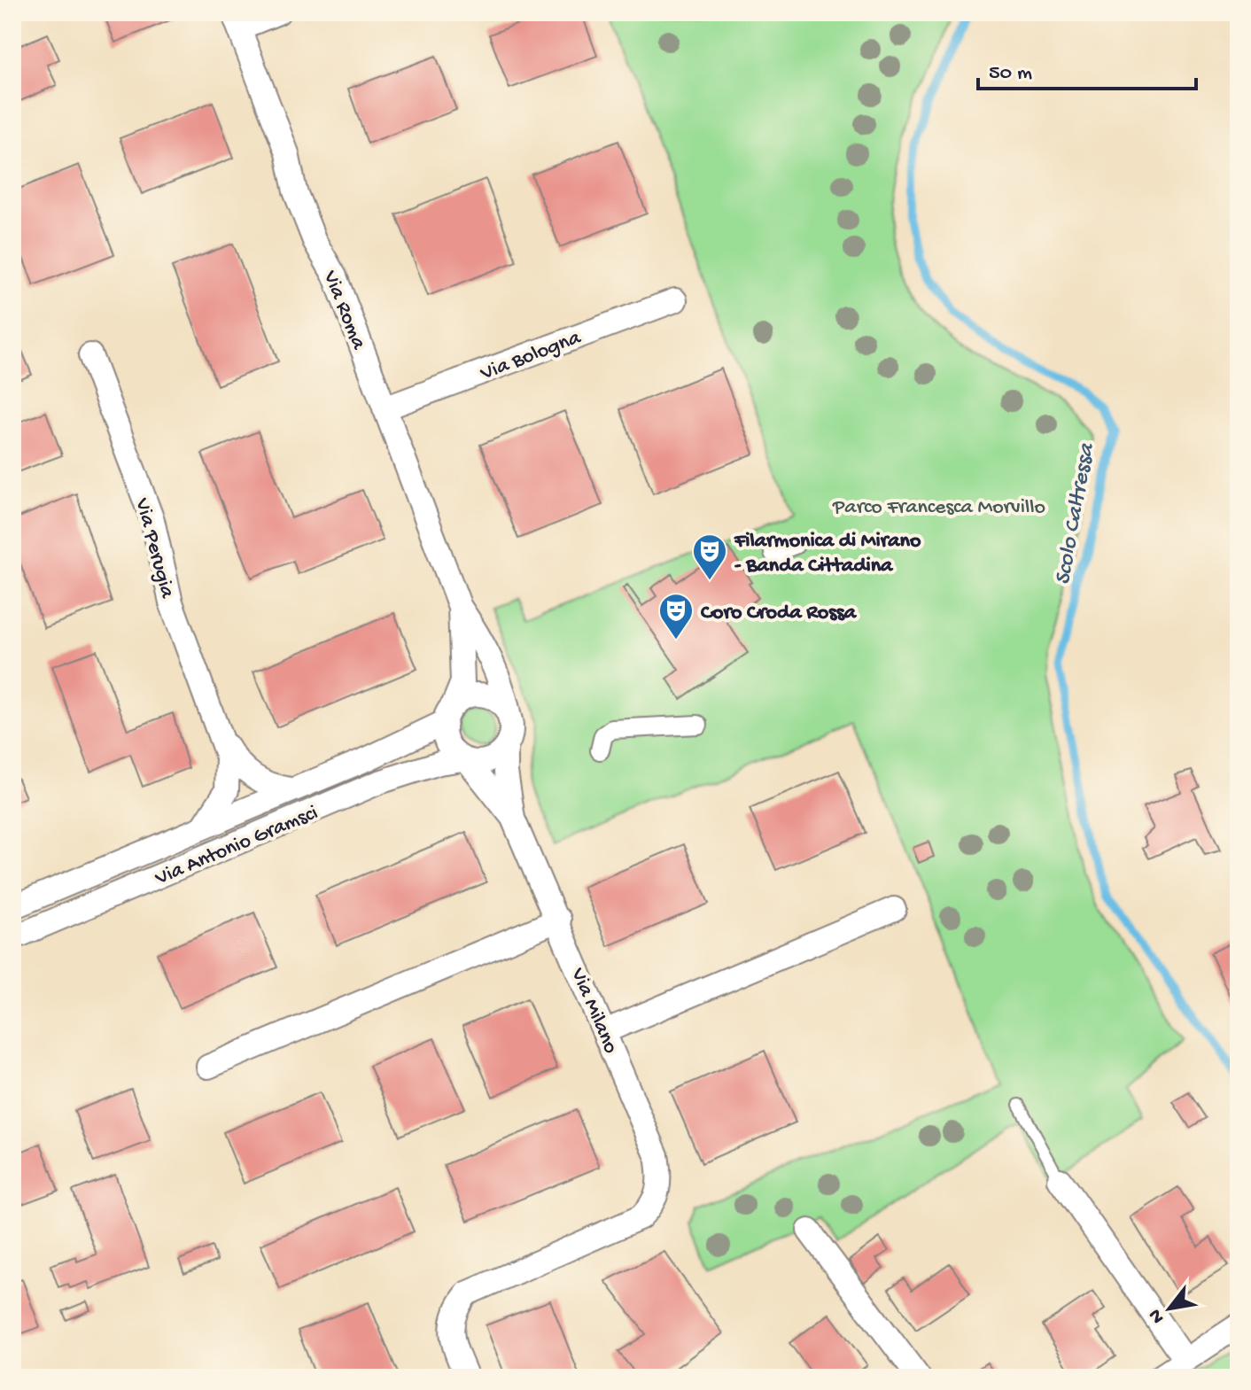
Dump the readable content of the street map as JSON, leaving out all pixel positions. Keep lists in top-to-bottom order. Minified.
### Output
{"streets":{"street":["Via Roma","Via Bologna","Via Perugia","Via Antonio Gramsci","Via Milano"]},"crossings":[["Via Roma","Via Bologna"],["Via Roma","Via Antonio Gramsci"],["Via Roma","Via Milano"],["Via Perugia","Via Antonio Gramsci"],["Via Antonio Gramsci","Via Milano"]],"water":["Scolo Caltressa"],"parks":["Parco Francesca Morvillo"],"places":{"theatre":["Filarmonica di Mirano - Banda Cittadina","Coro Croda Rossa"]},"scale_bar":"50 m","north":"bottom left"}
